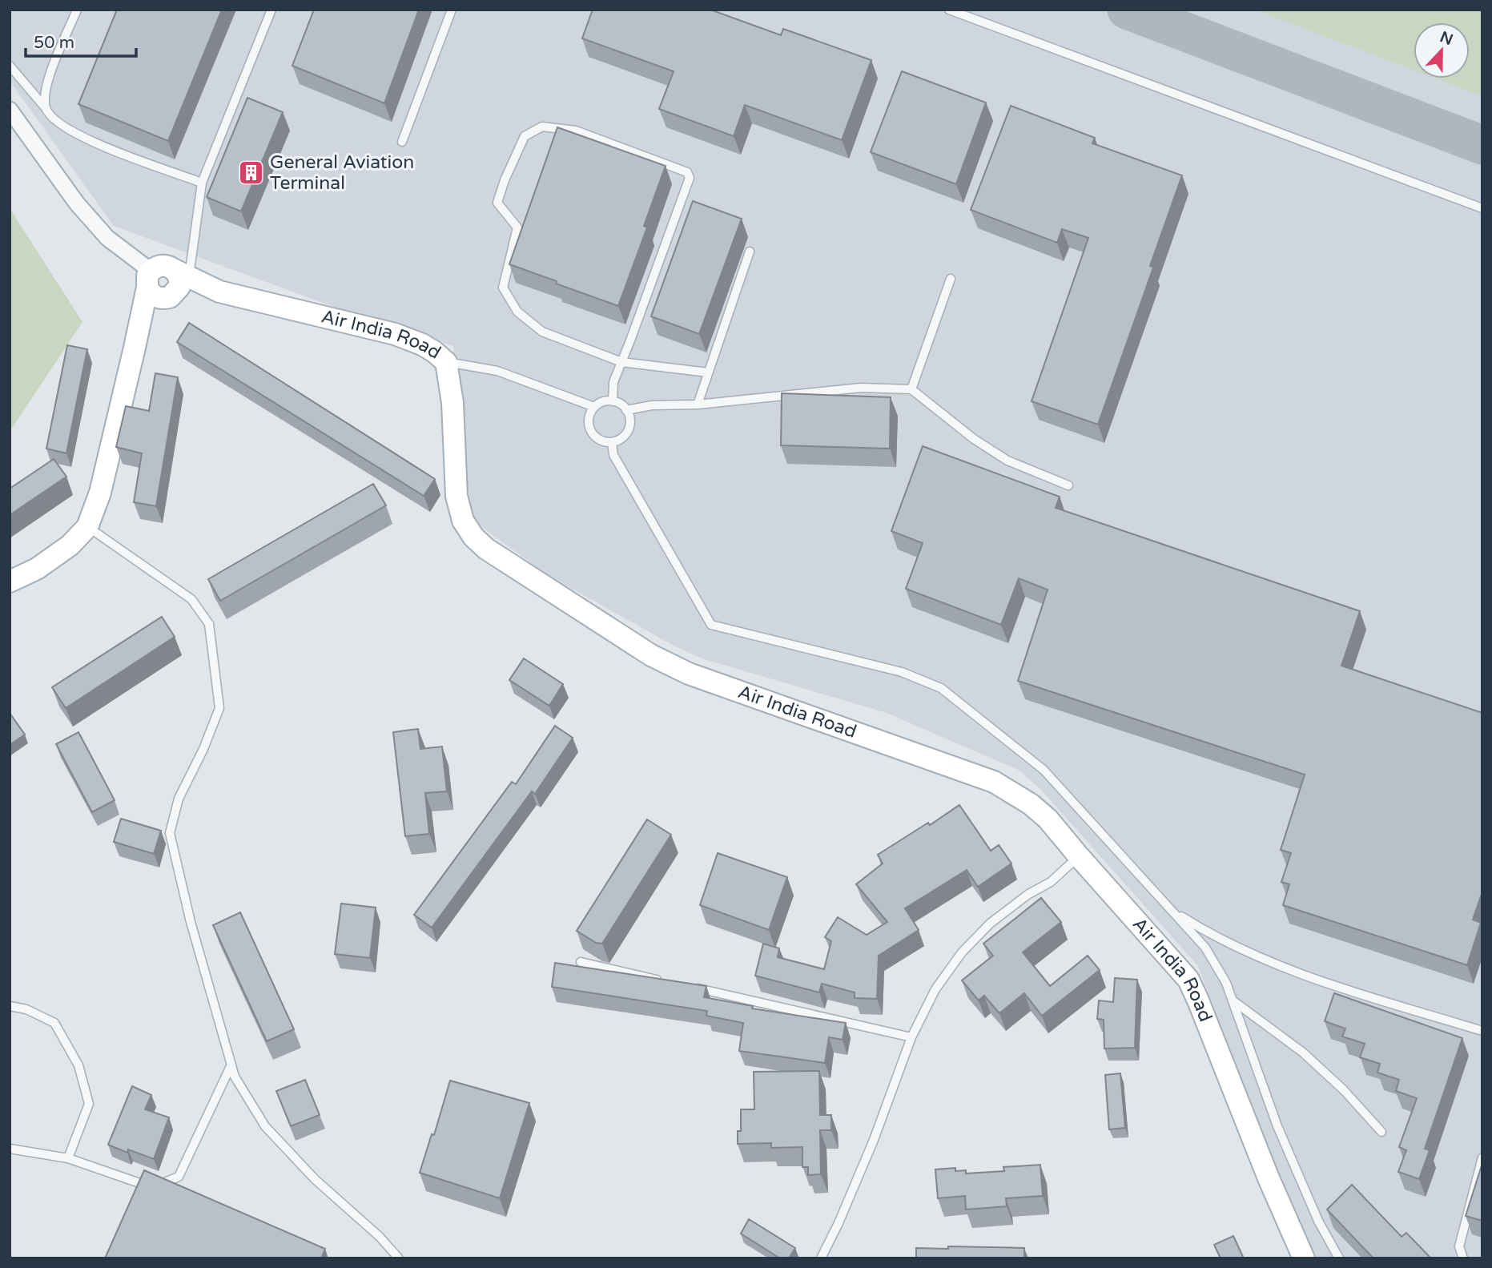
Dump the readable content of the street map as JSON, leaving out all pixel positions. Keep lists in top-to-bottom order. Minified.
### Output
{"streets":{"street":["Air India Road"]},"places":{"building":["General Aviation Terminal"]},"scale_bar":"50 m","north":"top"}
